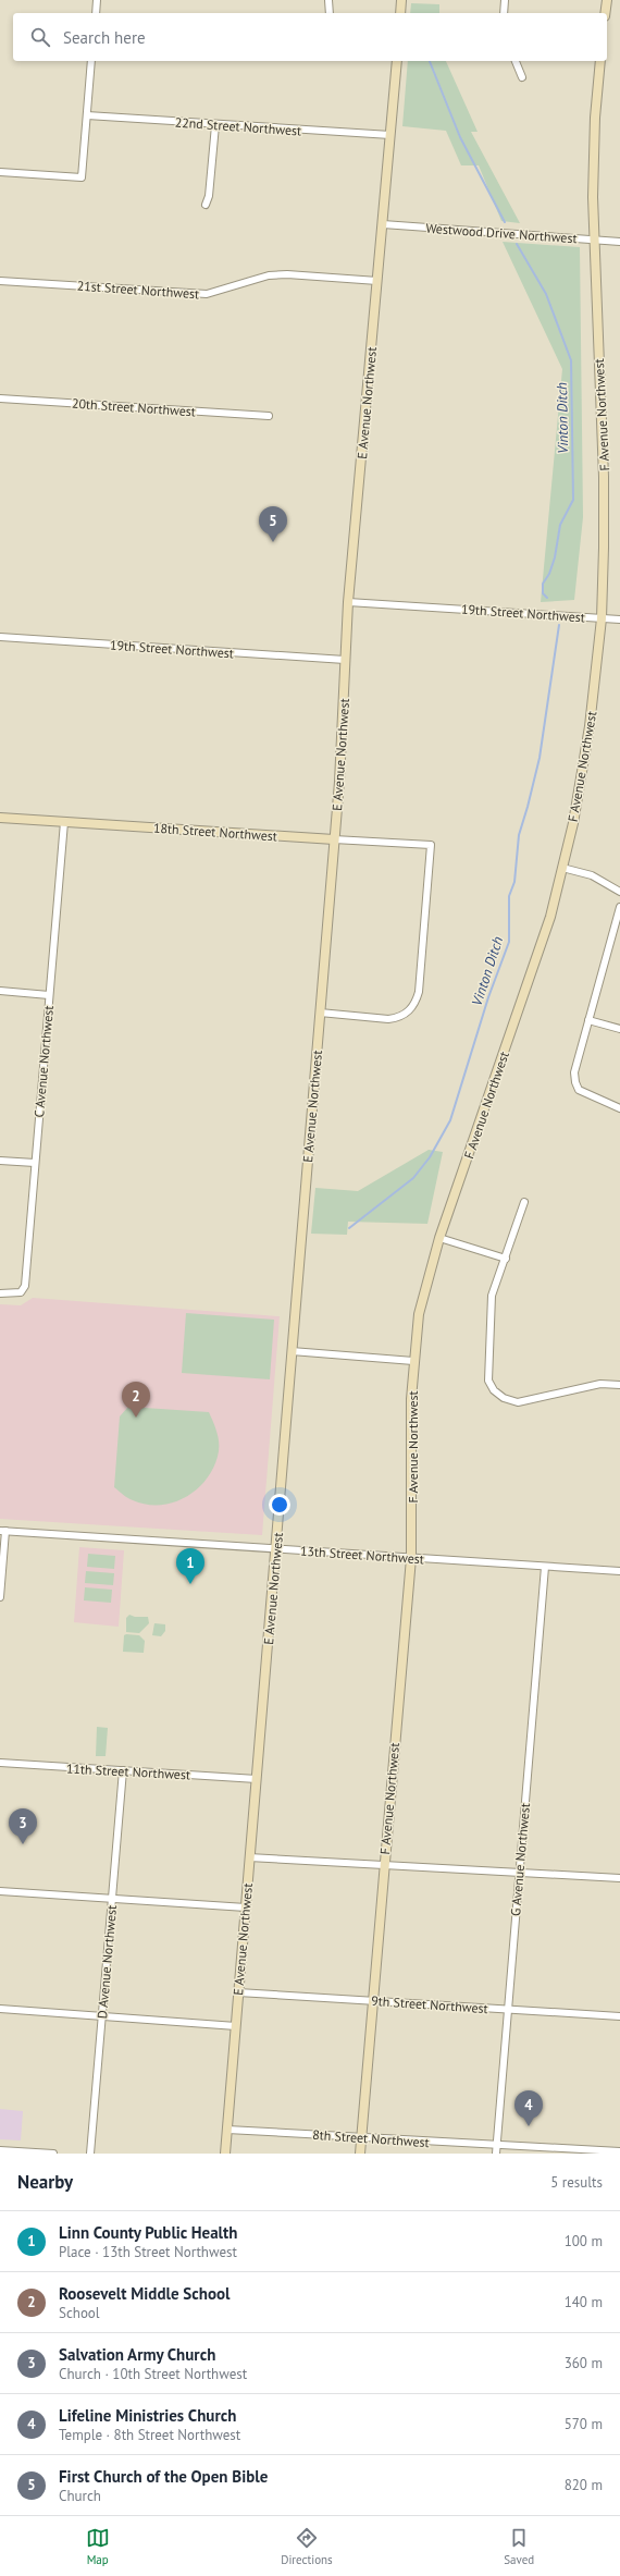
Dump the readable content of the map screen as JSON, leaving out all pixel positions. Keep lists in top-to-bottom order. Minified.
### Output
{"streets":{"street":["22nd Street Northwest","Westwood Drive Northwest","21st Street Northwest","E Avenue Northwest","20th Street Northwest","F Avenue Northwest","19th Street Northwest","18th Street Northwest","C Avenue Northwest","13th Street Northwest","11th Street Northwest","G Avenue Northwest","D Avenue Northwest","9th Street Northwest","8th Street Northwest"]},"crossings":[["22nd Street Northwest","E Avenue Northwest"],["Westwood Drive Northwest","E Avenue Northwest"],["Westwood Drive Northwest","F Avenue Northwest"],["21st Street Northwest","E Avenue Northwest"],["E Avenue Northwest","19th Street Northwest"],["E Avenue Northwest","18th Street Northwest"],["E Avenue Northwest","13th Street Northwest"],["E Avenue Northwest","11th Street Northwest"],["E Avenue Northwest","9th Street Northwest"],["E Avenue Northwest","8th Street Northwest"],["F Avenue Northwest","19th Street Northwest"],["F Avenue Northwest","13th Street Northwest"],["F Avenue Northwest","9th Street Northwest"],["F Avenue Northwest","8th Street Northwest"],["18th Street Northwest","C Avenue Northwest"],["13th Street Northwest","G Avenue Northwest"],["11th Street Northwest","D Avenue Northwest"],["G Avenue Northwest","9th Street Northwest"],["G Avenue Northwest","8th Street Northwest"]],"water":["Vinton Ditch"],"page":{"search":"Search here","pins":["5","2","1","3","4"],"heading":["Nearby","5 results"],"list":[{"mark":"1","name":"Linn County Public Health","note":"Place · 13th Street Northwest","value":"100 m"},{"mark":"2","name":"Roosevelt Middle School","note":"School","value":"140 m"},{"mark":"3","name":"Salvation Army Church","note":"Church · 10th Street Northwest","value":"360 m"},{"mark":"4","name":"Lifeline Ministries Church","note":"Temple · 8th Street Northwest","value":"570 m"},{"mark":"5","name":"First Church of the Open Bible","note":"Church","value":"820 m"}],"nav":["Map","Directions","Saved"]}}
